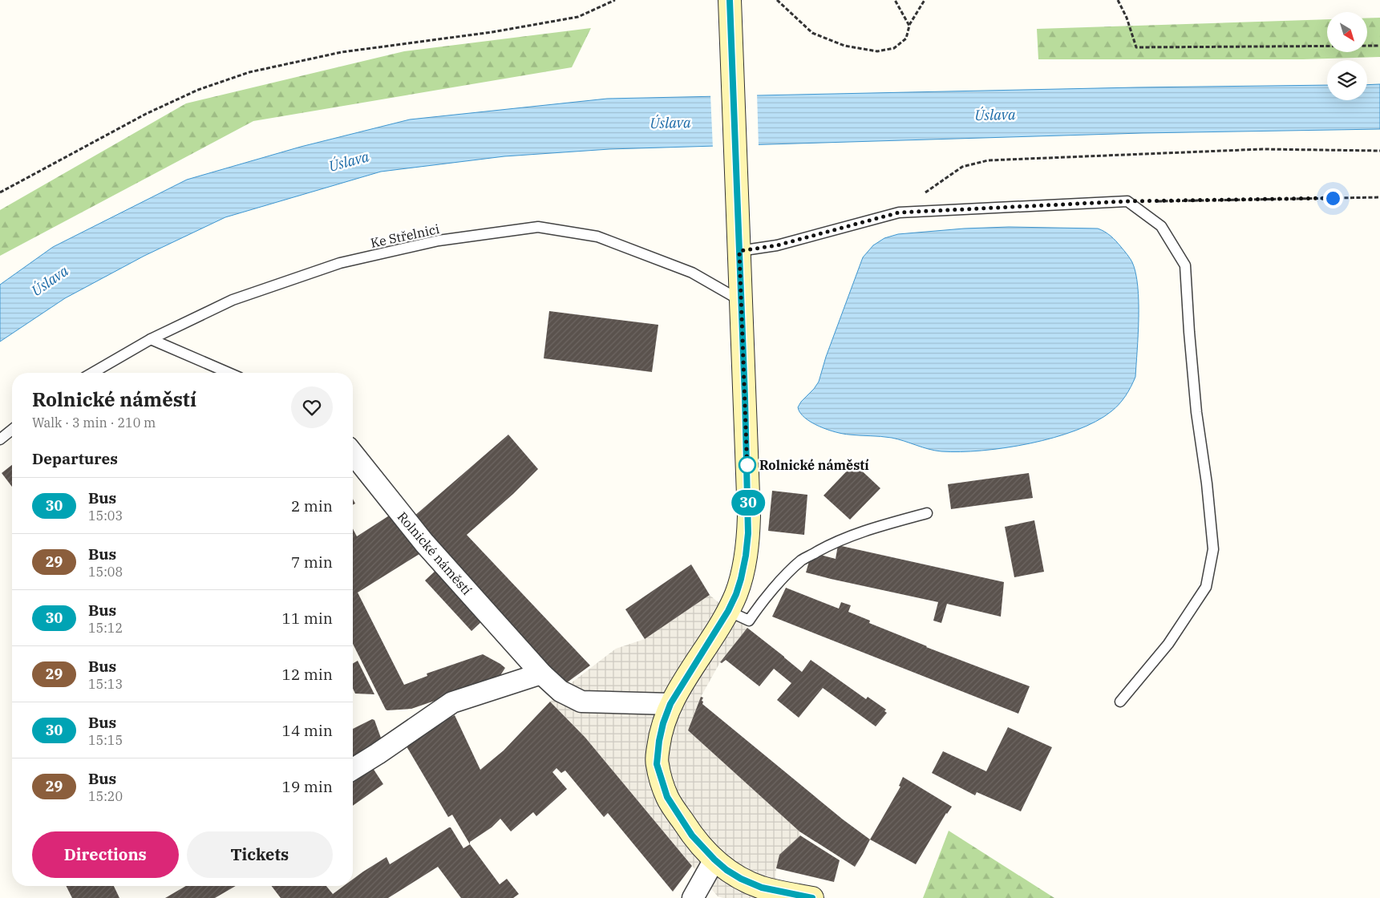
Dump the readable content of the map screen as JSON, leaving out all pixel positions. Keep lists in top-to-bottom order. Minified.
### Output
{"streets":{"street":["Rolnické náměstí"],"lane":["Ke Střelnici"]},"water":["Úslava"],"places":["Rolnické náměstí"],"lines":["bus line 30"],"north":"bottom right","page":{"on_map":"30","heading":[["Rolnické náměstí","Walk · 3 min · 210 m"],"Departures"],"list":[{"mark":"30","name":"Bus","note":"15:03","value":"2 min"},{"mark":"29","name":"Bus","note":"15:08","value":"7 min"},{"mark":"30","name":"Bus","note":"15:12","value":"11 min"},{"mark":"29","name":"Bus","note":"15:13","value":"12 min"},{"mark":"30","name":"Bus","note":"15:15","value":"14 min"},{"mark":"29","name":"Bus","note":"15:20","value":"19 min"}],"buttons":["Directions","Tickets"]}}
